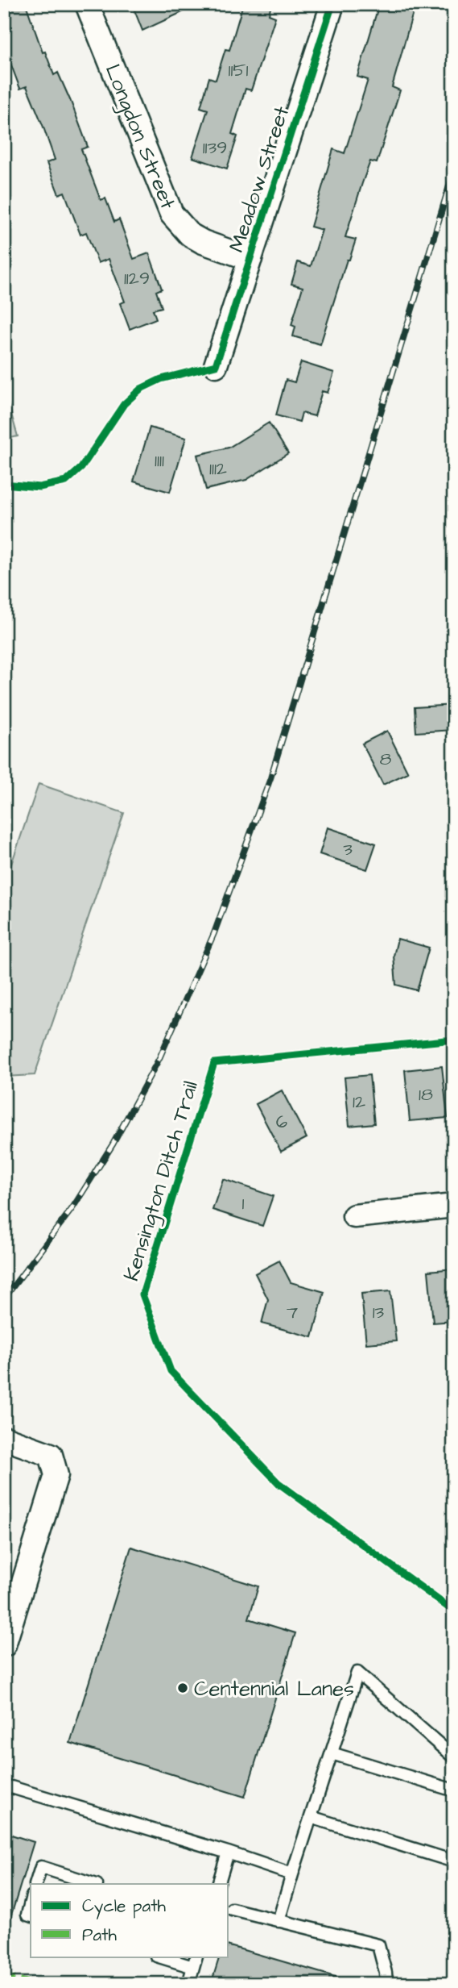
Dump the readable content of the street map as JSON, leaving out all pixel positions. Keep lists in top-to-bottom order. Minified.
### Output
{"streets":{"street":["Longdon Street","Meadow Street"],"cycle path":["Kensington Ditch Trail"]},"crossings":[["Longdon Street","Meadow Street"]],"places":["Centennial Lanes"],"house_numbers":["1151","1139","1129","1111","1112","8","3","18","12","6","1","7","13"],"legend":["Cycle path","Path"]}
